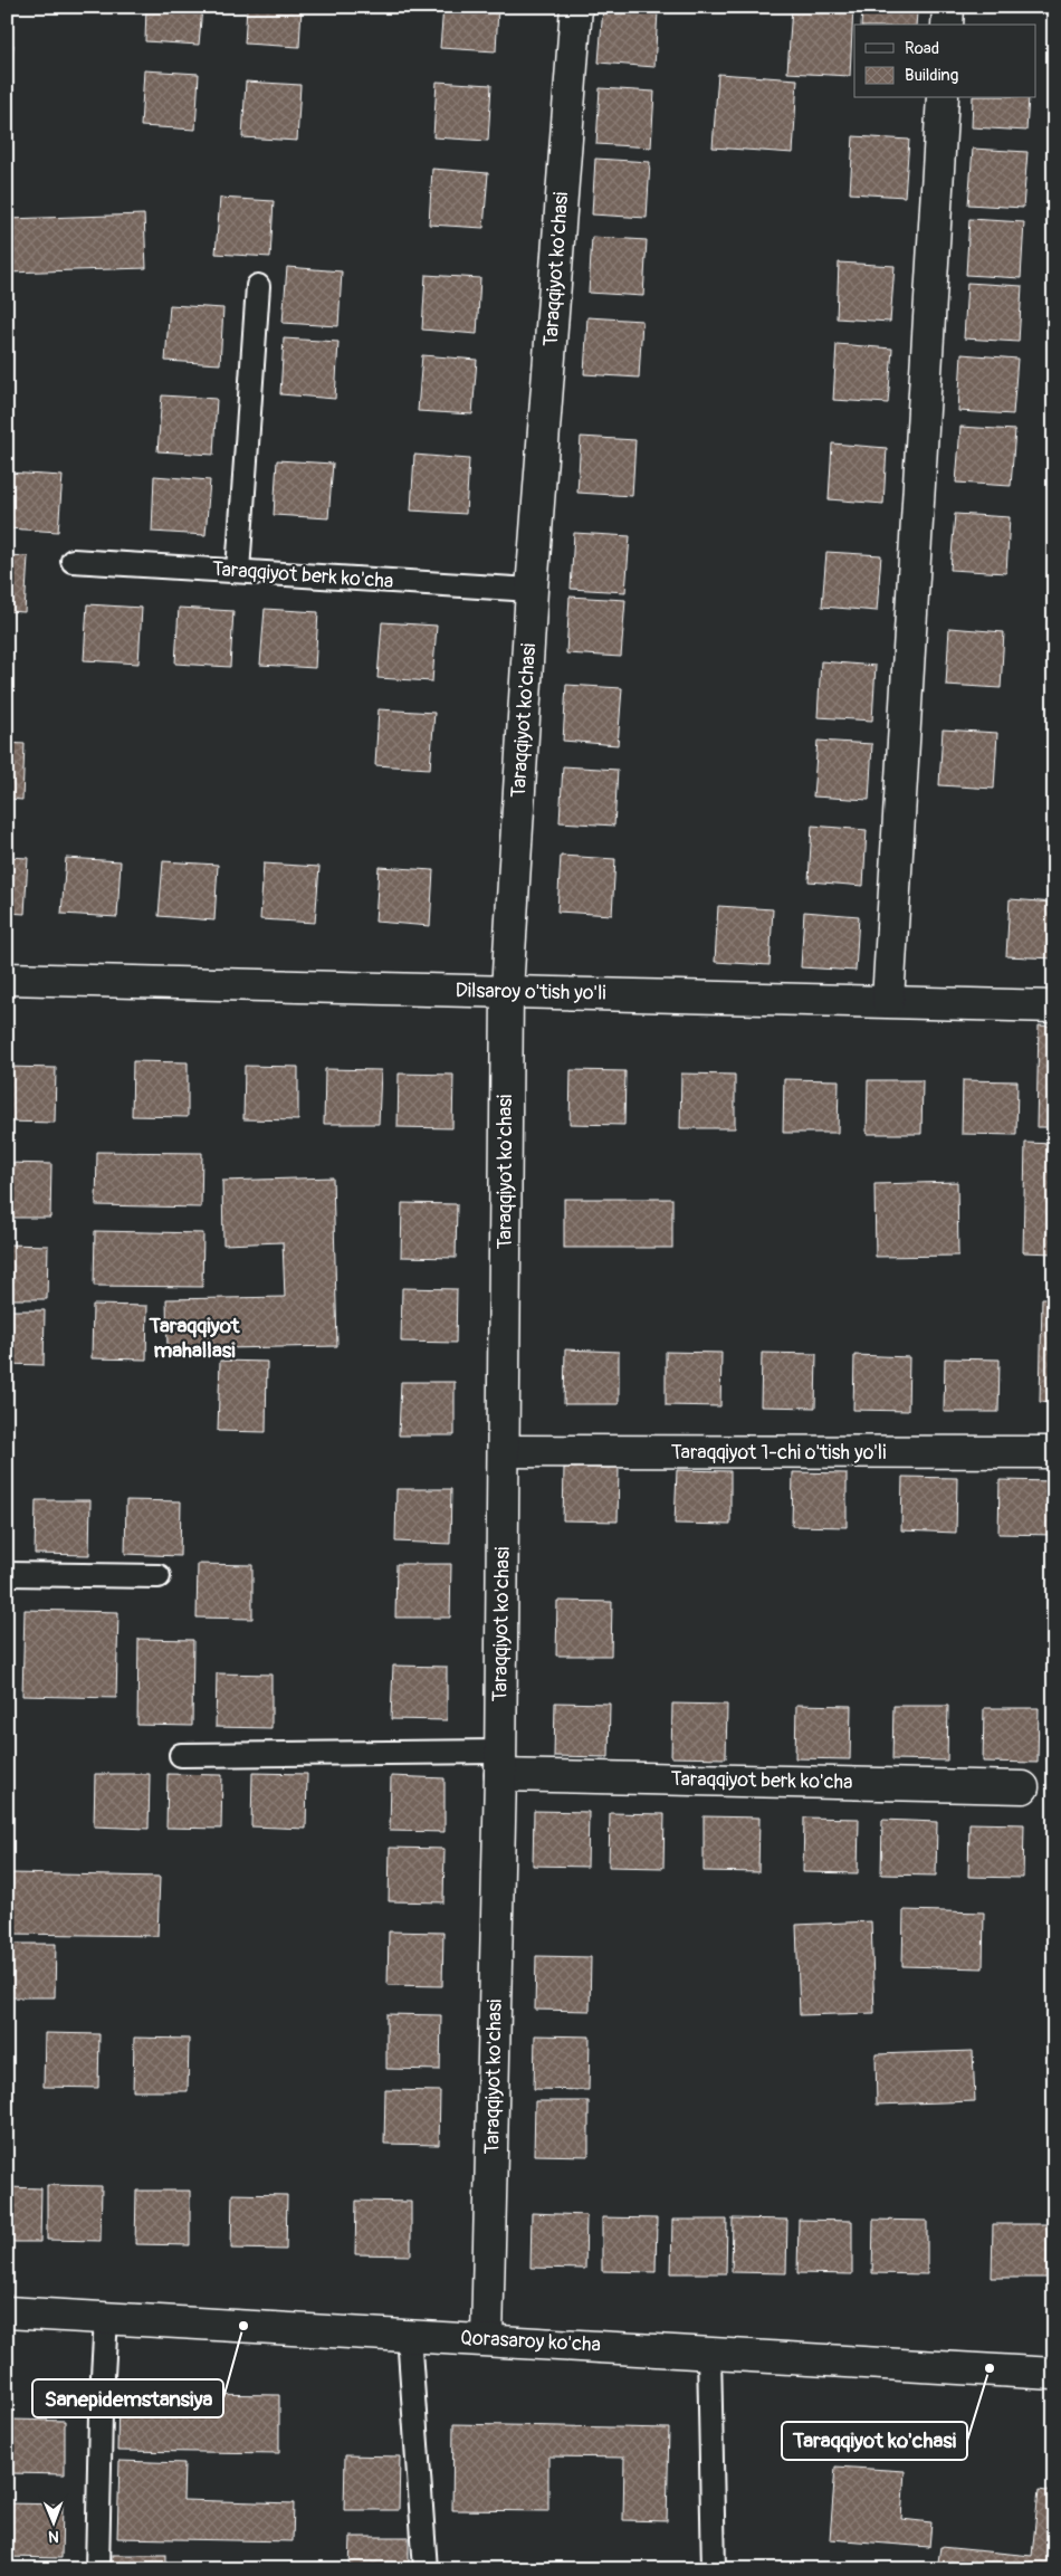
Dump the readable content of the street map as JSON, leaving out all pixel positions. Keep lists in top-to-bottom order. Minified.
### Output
{"streets":{"street":["Taraqqiyot ko'chasi","Taraqqiyot berk ko'cha","Dilsaroy o'tish yo'li","Taraqqiyot 1-chi o'tish yo'li","Qorasaroy ko'cha"]},"crossings":[["Taraqqiyot ko'chasi","Taraqqiyot berk ko'cha"],["Taraqqiyot ko'chasi","Dilsaroy o'tish yo'li"],["Taraqqiyot ko'chasi","Taraqqiyot 1-chi o'tish yo'li"],["Taraqqiyot ko'chasi","Qorasaroy ko'cha"]],"districts":["Taraqqiyot mahallasi"],"places":["Sanepidemstansiya","Taraqqiyot ko'chasi"],"legend":["Road","Building"],"north":"bottom"}
